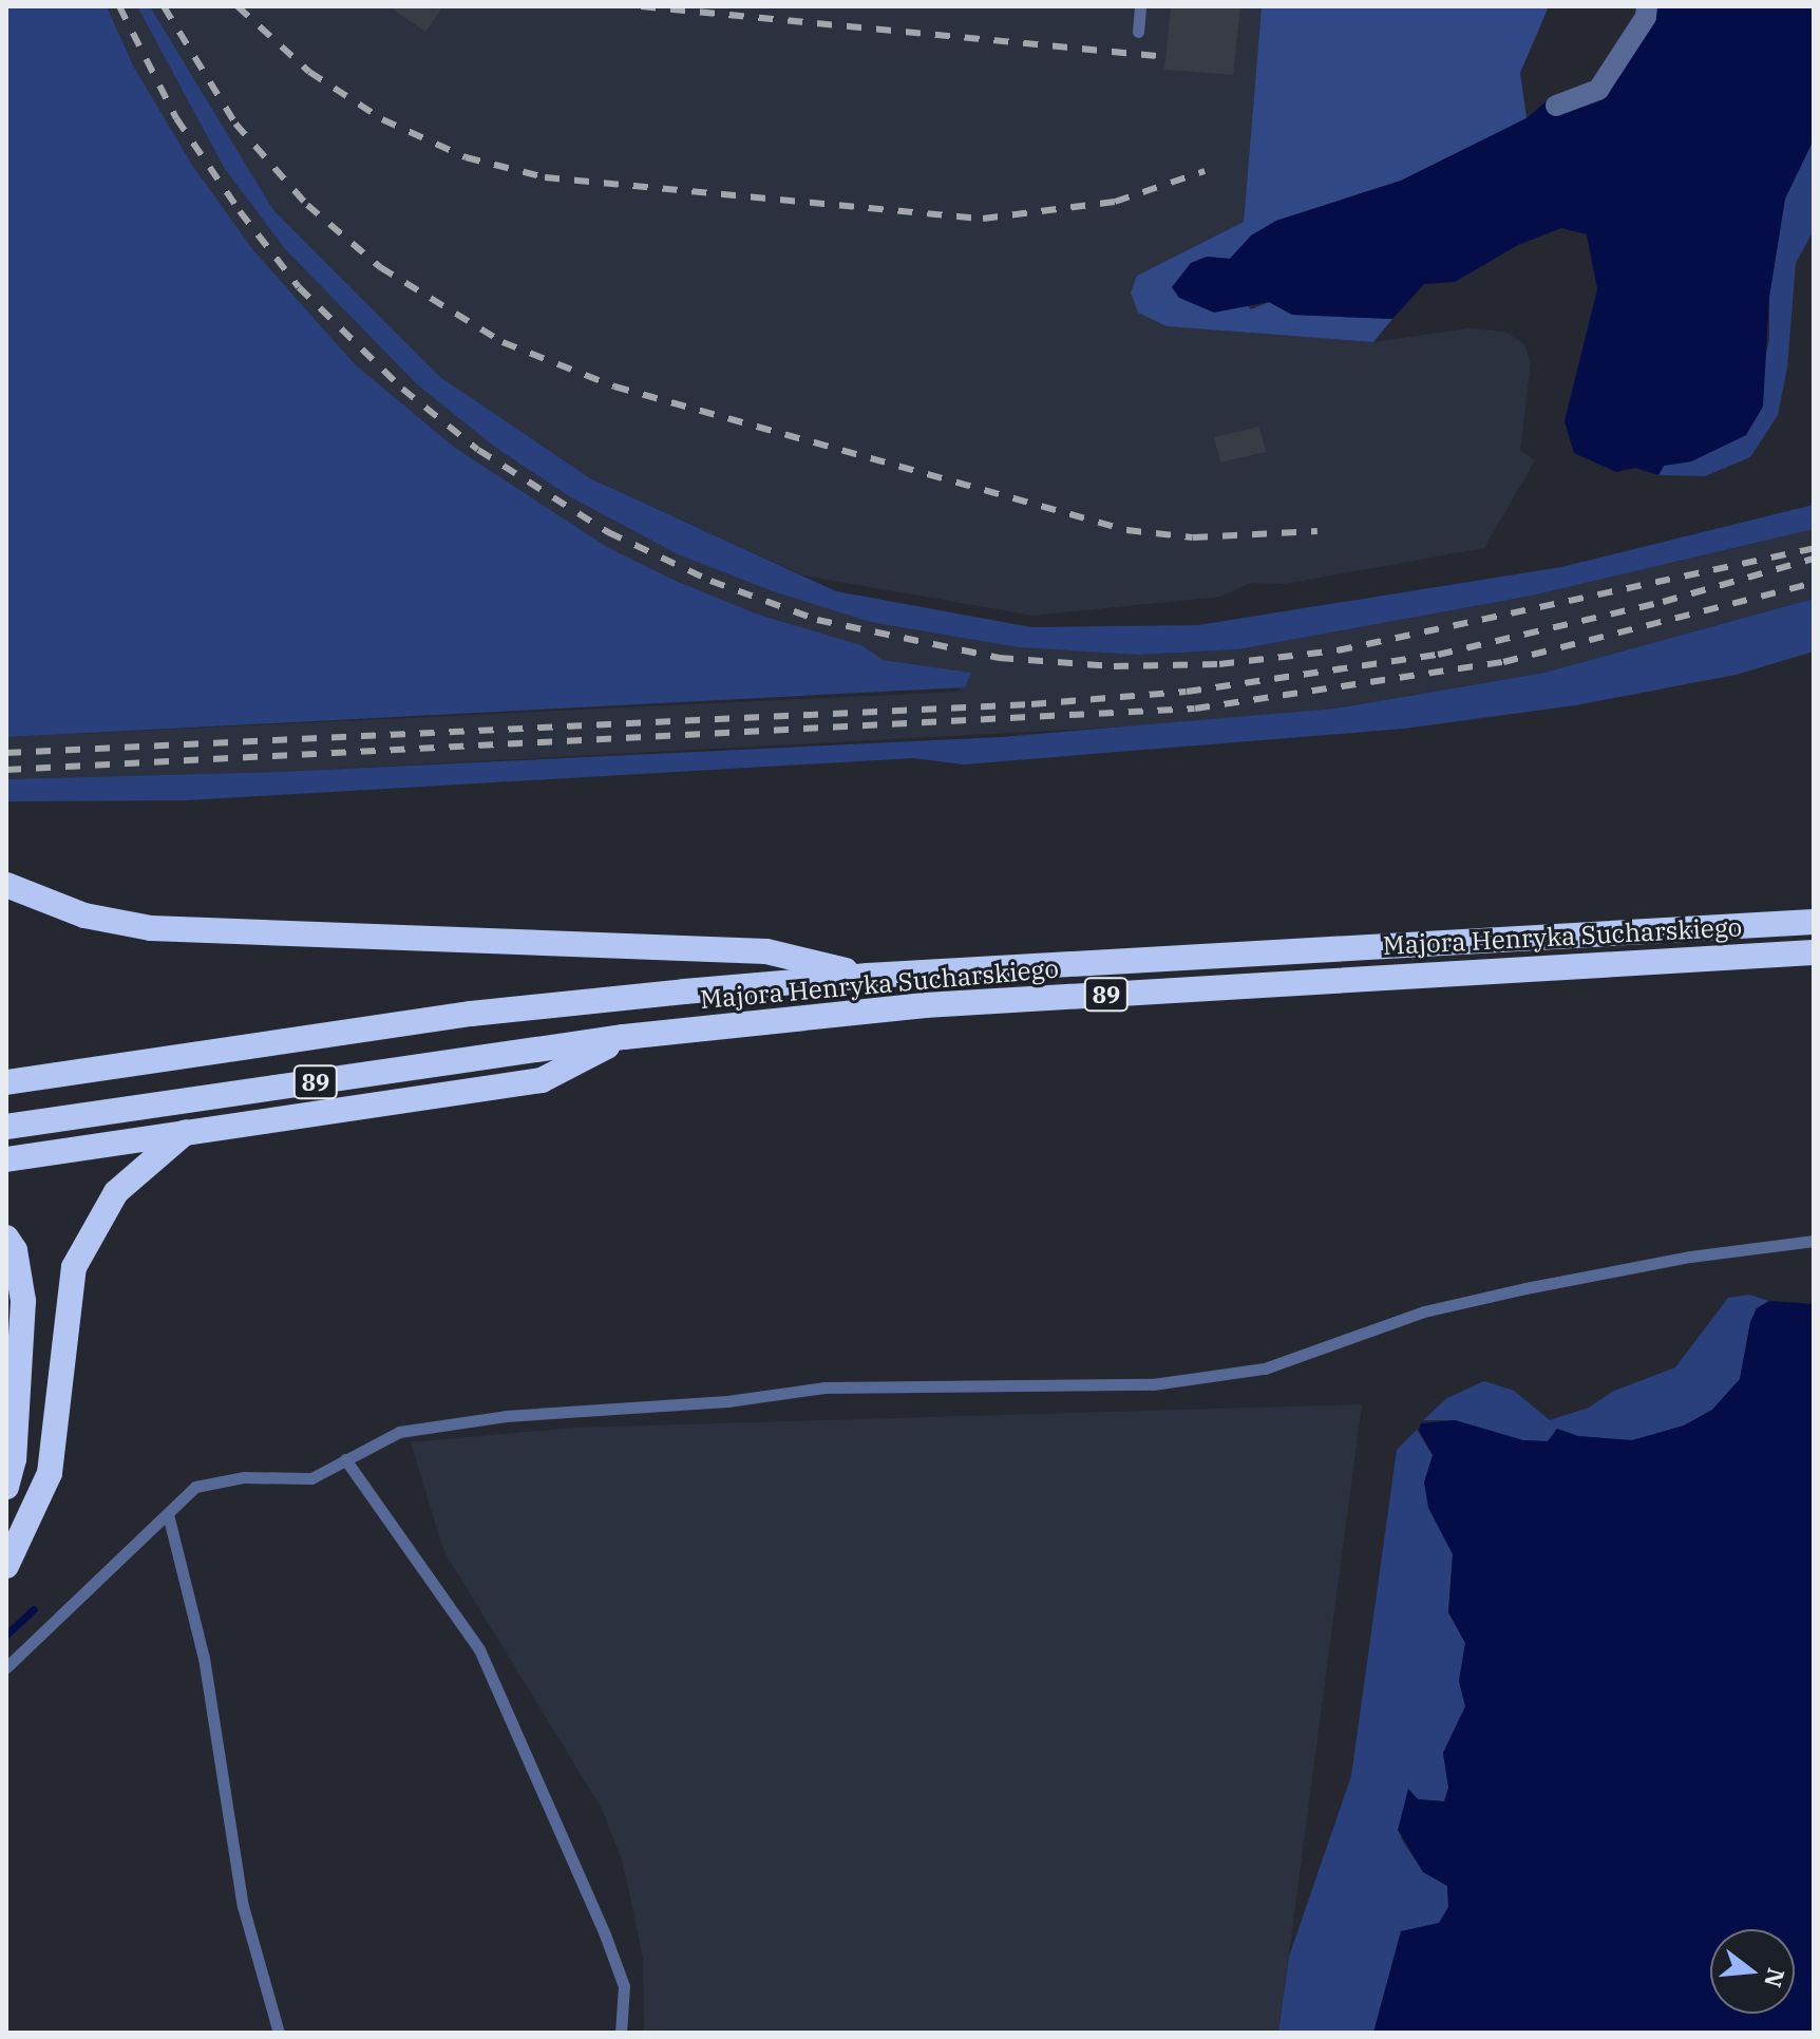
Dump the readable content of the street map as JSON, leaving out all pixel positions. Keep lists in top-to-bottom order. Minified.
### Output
{"streets":{"highway":["Majora Henryka Sucharskiego","89"]},"north":"right"}
